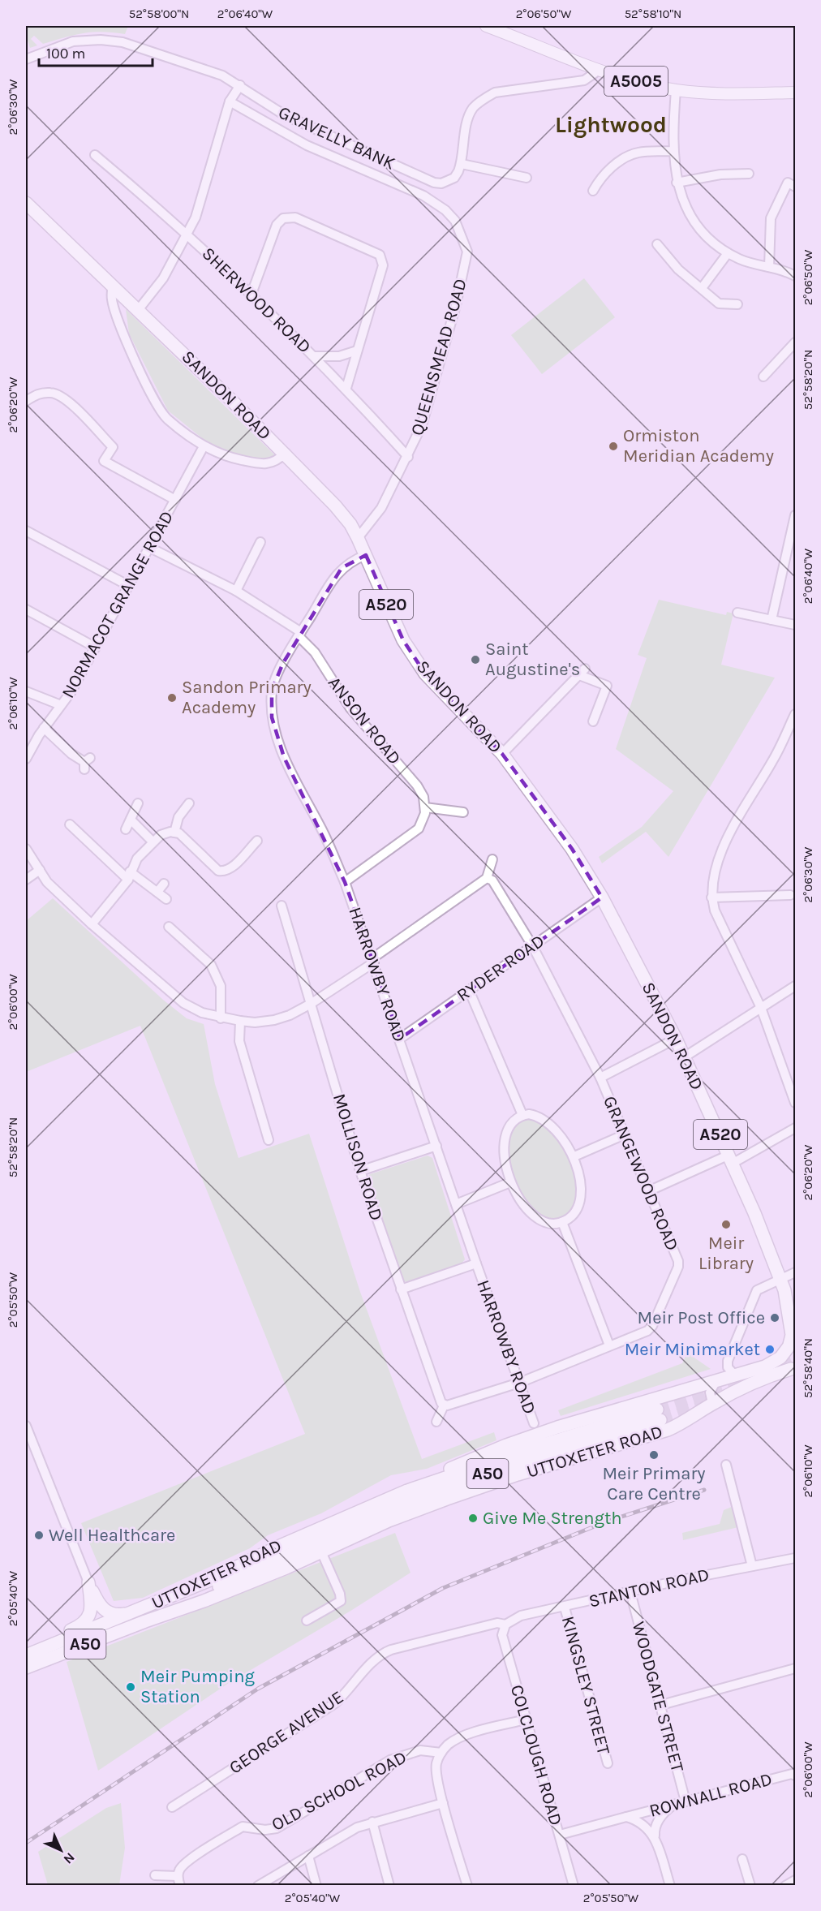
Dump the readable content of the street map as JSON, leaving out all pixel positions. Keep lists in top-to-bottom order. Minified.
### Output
{"streets":{"highway":["SANDON ROAD","A520","UTTOXETER ROAD","A50"],"main road":["A5005"],"street":["GRAVELLY BANK","SHERWOOD ROAD","QUEENSMEAD ROAD","NORMACOT GRANGE ROAD","ANSON ROAD","RYDER ROAD","HARROWBY ROAD","MOLLISON ROAD","GRANGEWOOD ROAD","STANTON ROAD","KINGSLEY STREET","WOODGATE STREET","GEORGE AVENUE","COLCLOUGH ROAD","OLD SCHOOL ROAD","ROWNALL ROAD"]},"crossings":[["SHERWOOD ROAD","QUEENSMEAD ROAD"],["QUEENSMEAD ROAD","SANDON ROAD"],["SANDON ROAD","RYDER ROAD"],["SANDON ROAD","HARROWBY ROAD"],["SANDON ROAD","UTTOXETER ROAD"],["NORMACOT GRANGE ROAD","ANSON ROAD"],["ANSON ROAD","HARROWBY ROAD"],["RYDER ROAD","HARROWBY ROAD"],["RYDER ROAD","GRANGEWOOD ROAD"],["HARROWBY ROAD","GRANGEWOOD ROAD"],["UTTOXETER ROAD","A50"],["STANTON ROAD","KINGSLEY STREET"],["STANTON ROAD","WOODGATE STREET"],["STANTON ROAD","GEORGE AVENUE"],["STANTON ROAD","COLCLOUGH ROAD"],["WOODGATE STREET","ROWNALL ROAD"],["GEORGE AVENUE","COLCLOUGH ROAD"],["COLCLOUGH ROAD","ROWNALL ROAD"]],"districts":["Lightwood"],"places":["Ormiston Meridian Academy","Saint Augustine's","Sandon Primary Academy","Meir Library","Meir Post Office","Meir Minimarket","Meir Primary Care Centre","Give Me Strength","Well Healthcare","Meir Pumping Station"],"scale_bar":"100 m","north":"bottom right","coordinates":["52°58'00\"N","2°06'40\"W","2°06'50\"W","52°58'10\"N","2°06'30\"W","52°58'20\"N","2°06'20\"W","2°06'10\"W","2°06'00\"W","2°05'50\"W","52°58'40\"N","2°05'40\"W"]}
